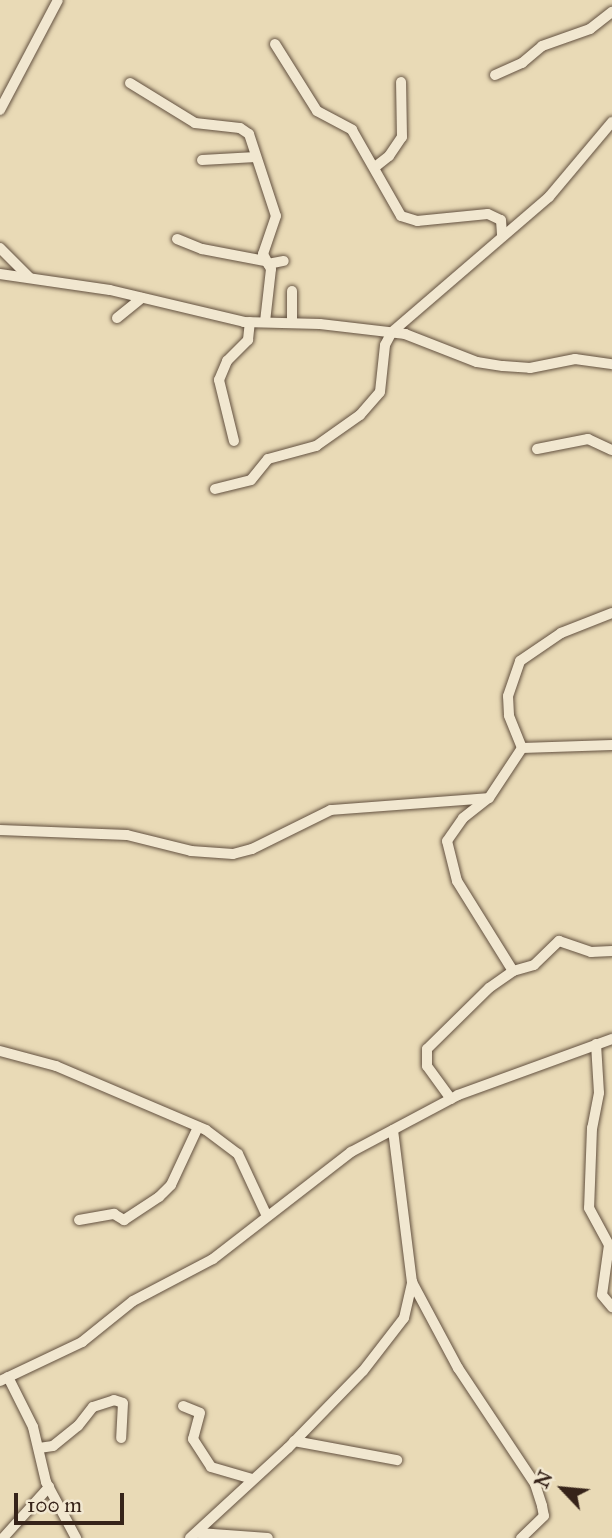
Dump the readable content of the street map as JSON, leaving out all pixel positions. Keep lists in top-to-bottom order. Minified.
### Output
{"scale_bar":"100 m","north":"top left"}
